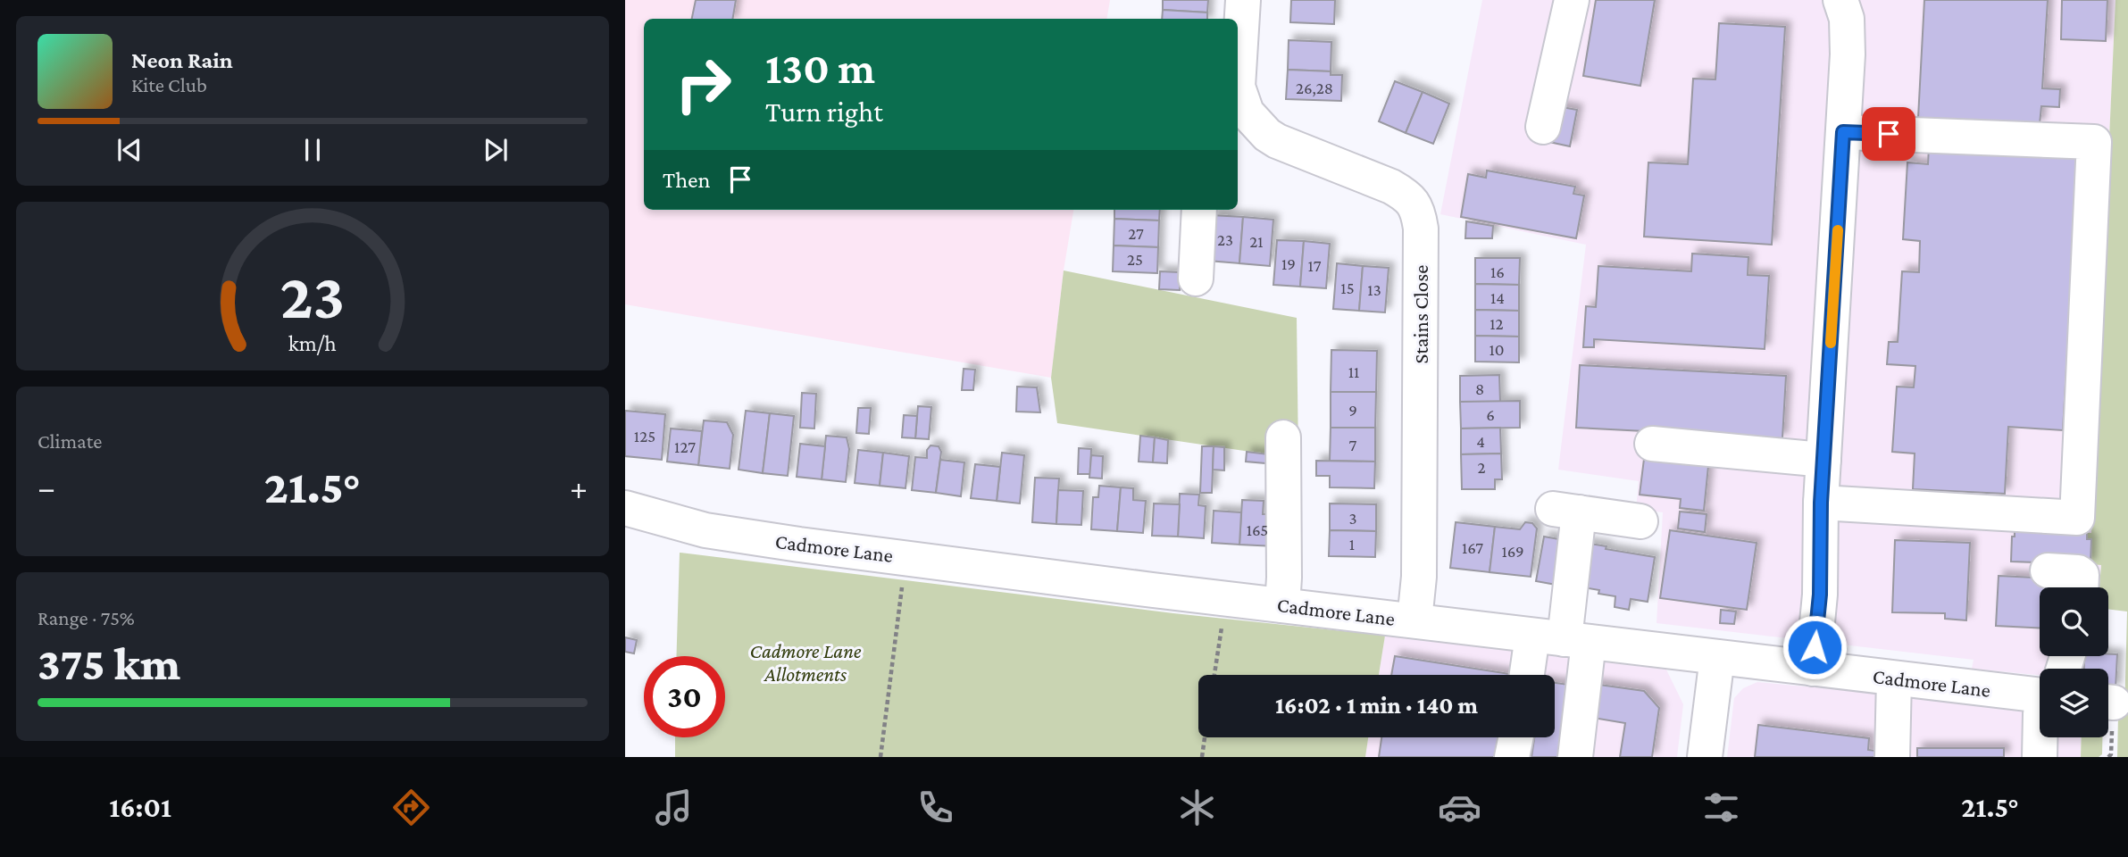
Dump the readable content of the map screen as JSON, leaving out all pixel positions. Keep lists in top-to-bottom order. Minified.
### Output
{"streets":{"street":["Stains Close","Cadmore Lane"]},"crossings":[["Stains Close","Cadmore Lane"]],"parks":["Cadmore Lane Allotments"],"house_numbers":["26,28","27","23","21","25","19","17","16","15","13","14","12","10","11","8","9","6","125","4","7","127","2","3","165","1","167","169"],"page":{"turn":["130 m","Turn right"],"song":["Neon Rain","Kite Club"],"then":"Then","tile":["Climate",["Range · 75%","375 km"]],"heat":["−","21.5°","+"],"limit":"30","trip":"16:02 · 1 min · 140 m","tabs":["16:01","21.5°"],"gauge":["23","km/h"]}}
